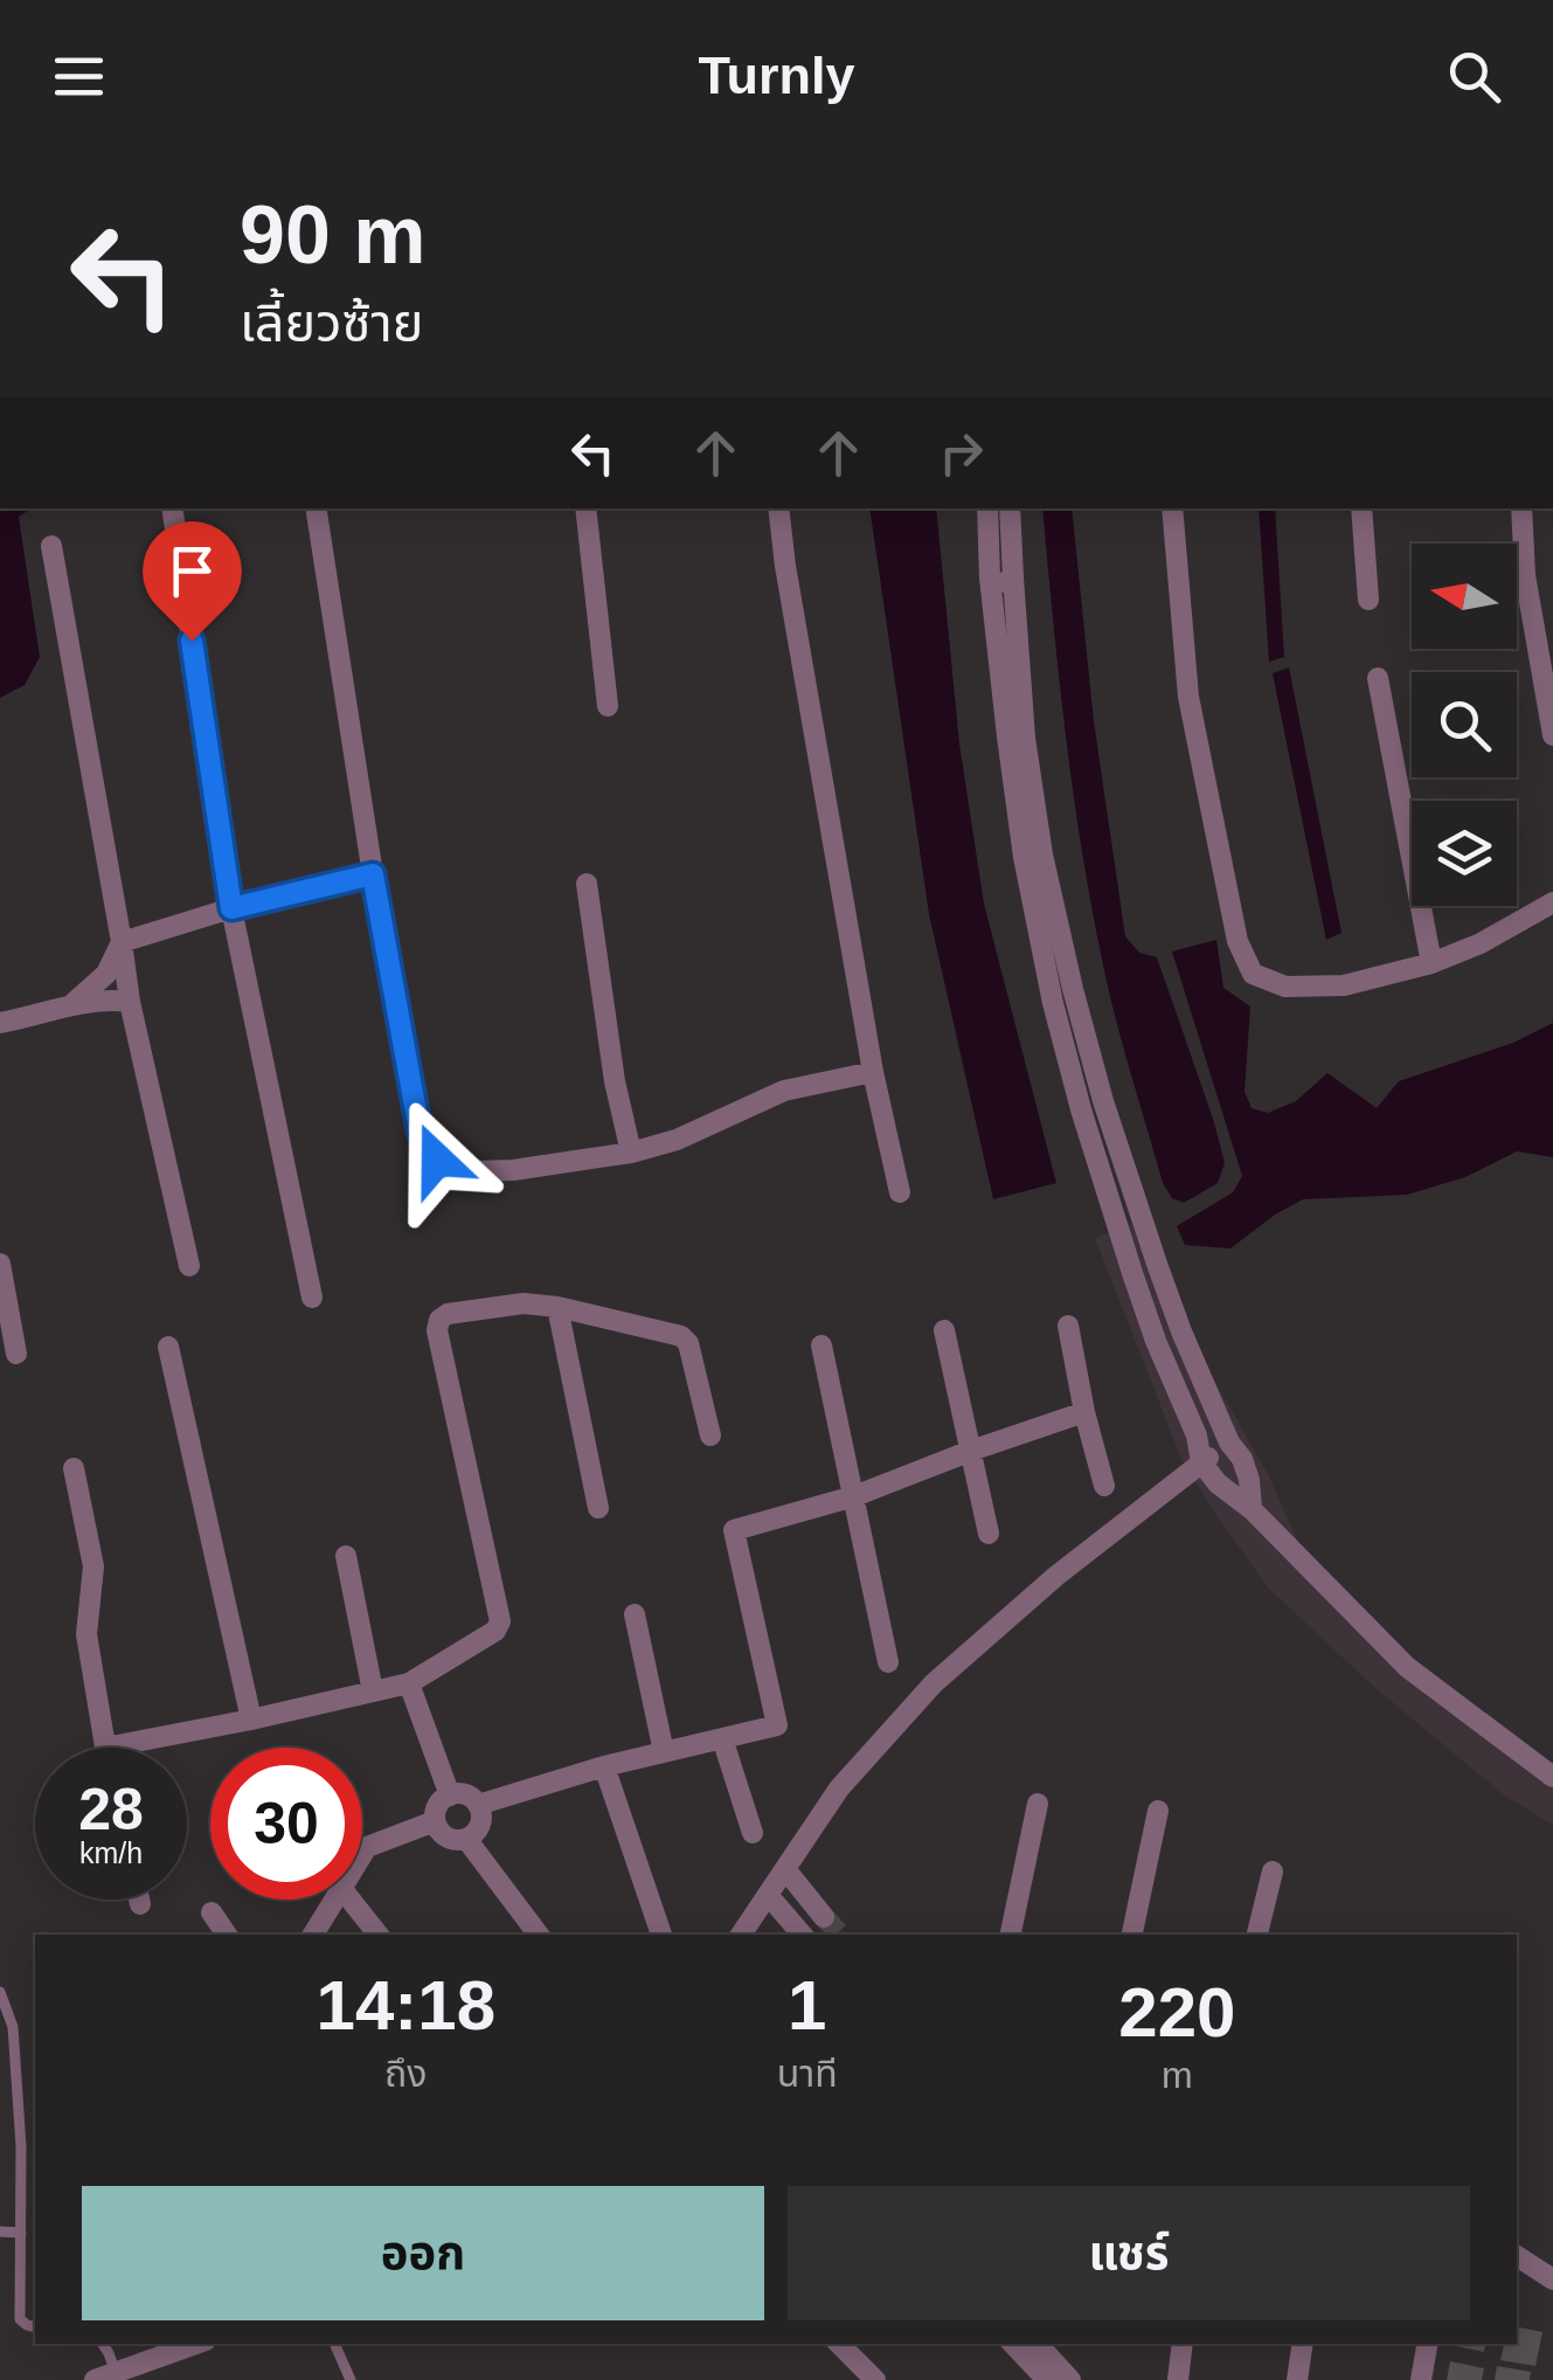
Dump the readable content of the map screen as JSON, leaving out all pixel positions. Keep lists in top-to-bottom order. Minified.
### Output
{"north":"left","page":{"header":"Turnly","turn":["90 m","เลี้ยวซ้าย"],"speed":"28 km/h","limit":"30","eta":["14:18","ถึง","1","นาที","220","m"],"buttons":["ออก","แชร์"]}}
